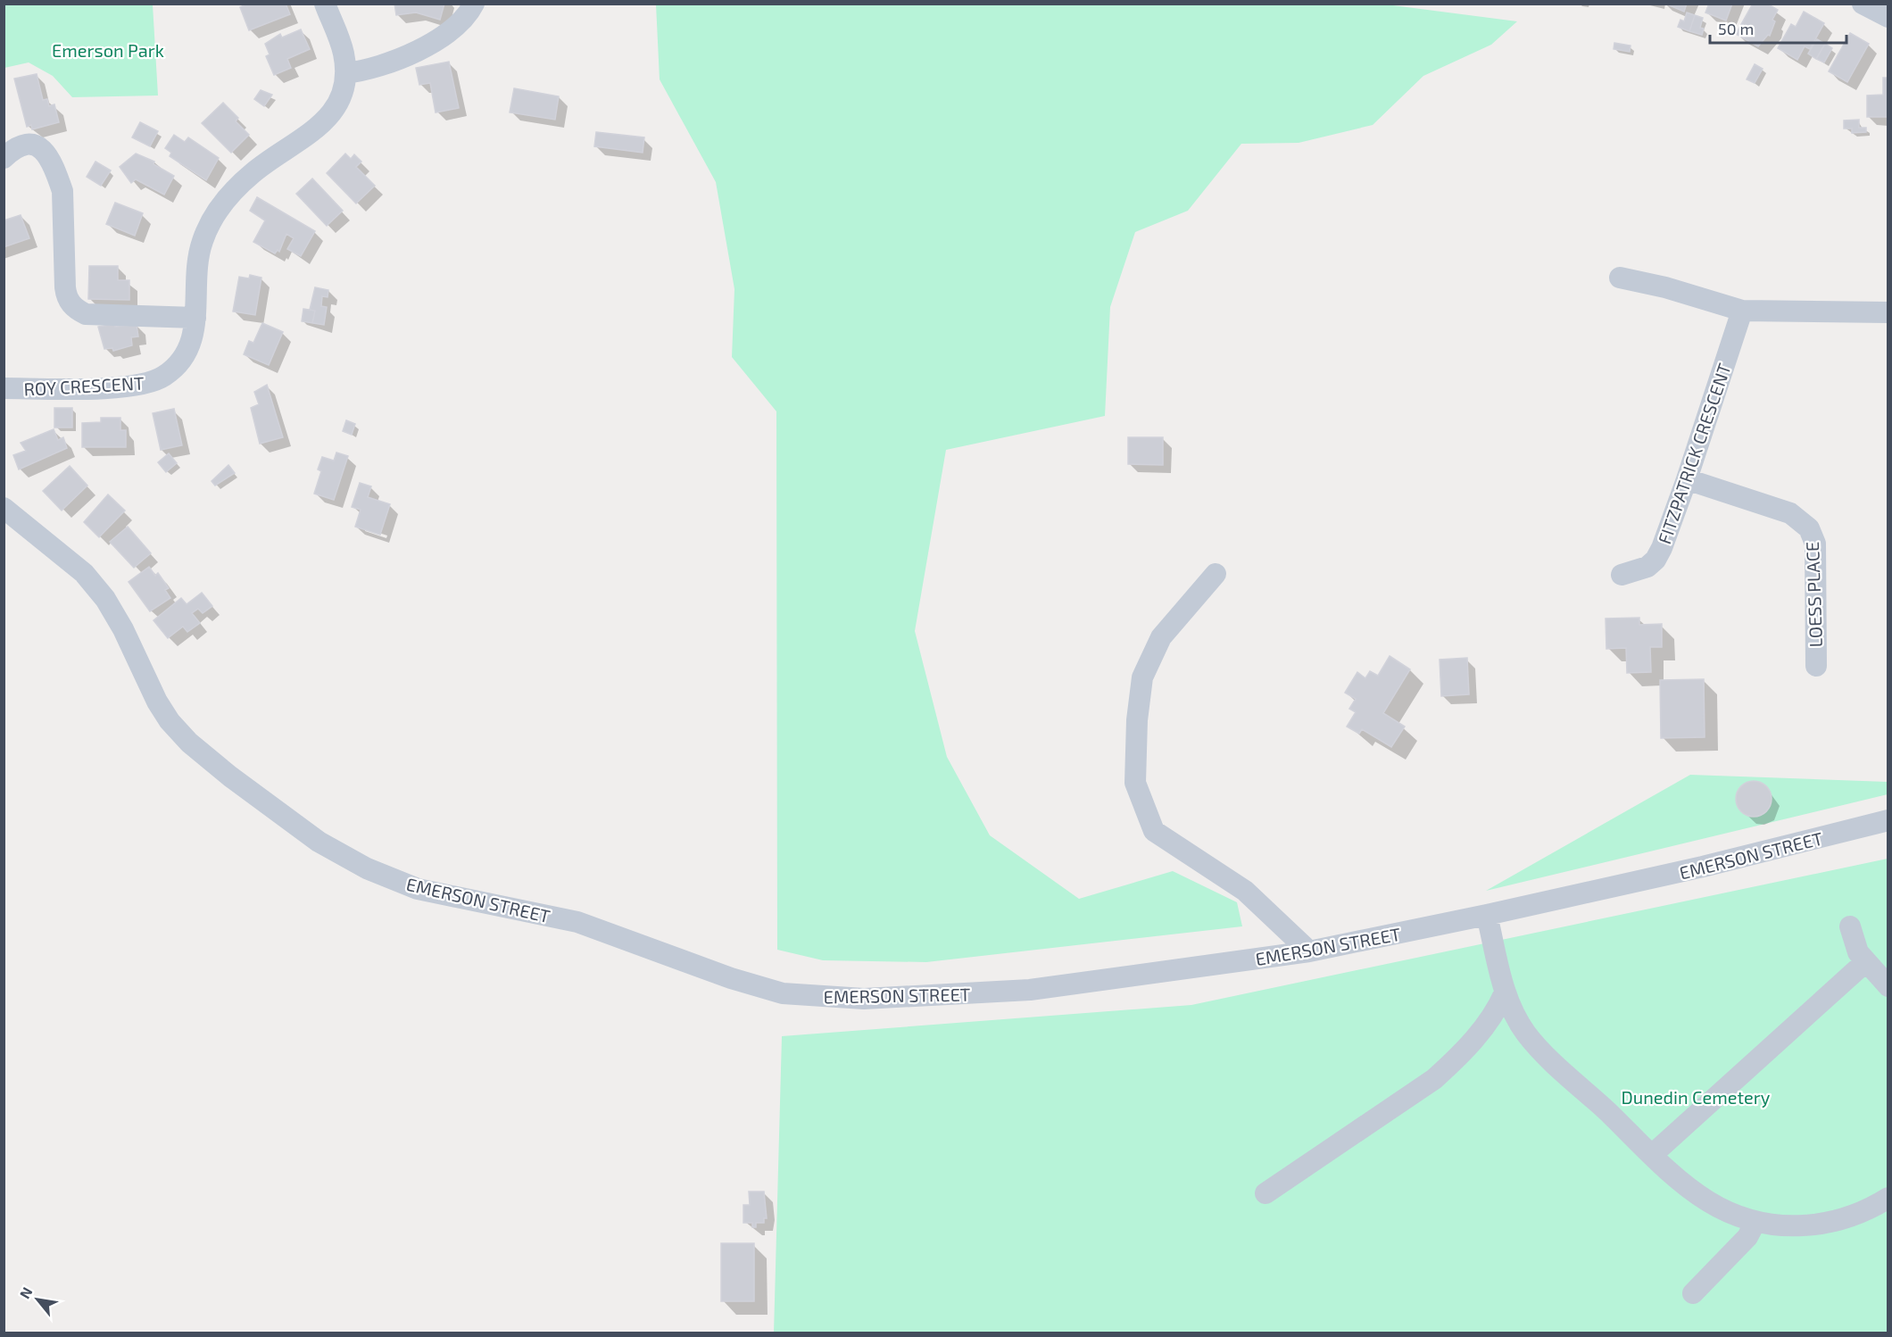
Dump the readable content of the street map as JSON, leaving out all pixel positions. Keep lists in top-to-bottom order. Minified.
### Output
{"streets":{"street":["ROY CRESCENT","FITZPATRICK CRESCENT","LOESS PLACE","EMERSON STREET"]},"crossings":[["FITZPATRICK CRESCENT","LOESS PLACE"]],"parks":["Emerson Park","Dunedin Cemetery"],"scale_bar":"50 m","north":"top left"}
